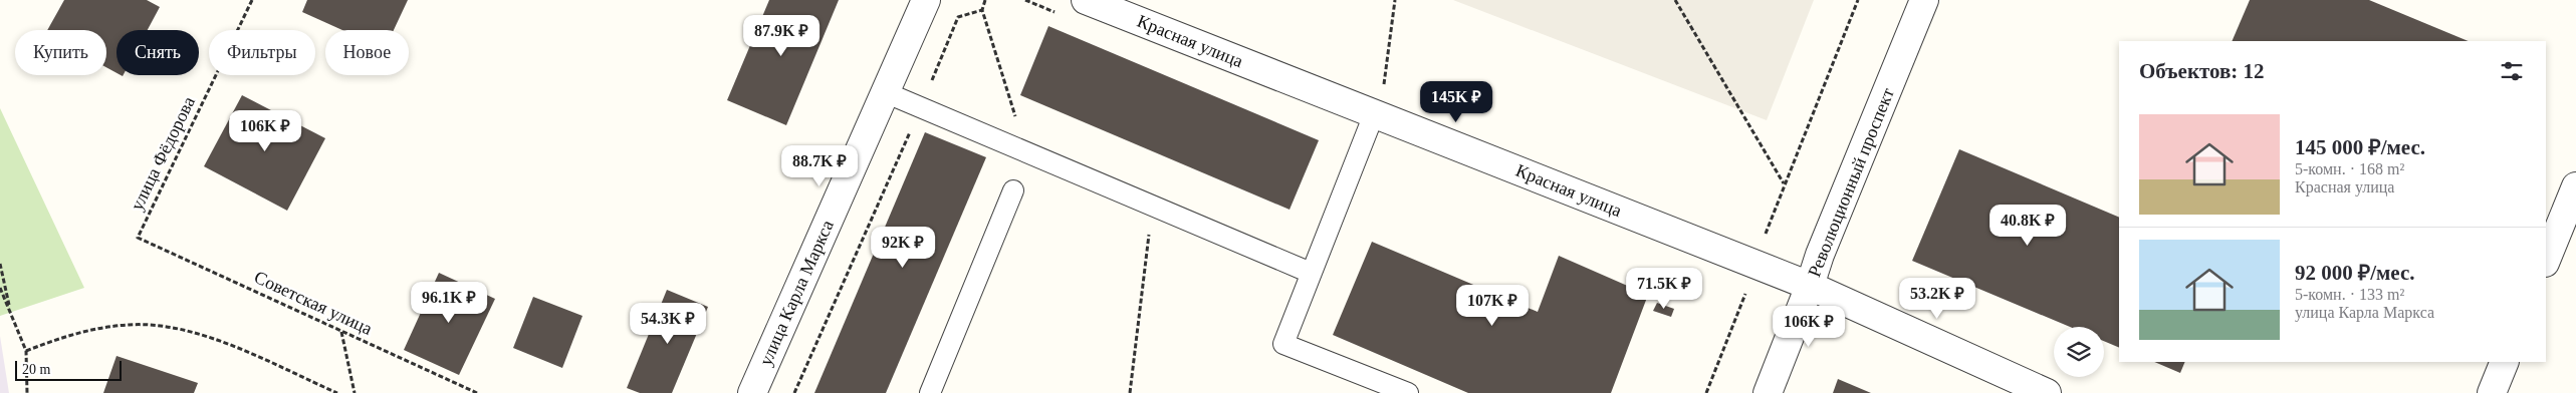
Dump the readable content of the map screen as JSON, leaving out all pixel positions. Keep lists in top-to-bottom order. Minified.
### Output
{"streets":{"street":["Красная улица","Революционный проспект","улица Карла Маркса"],"path":["улица Фёдорова","Советская улица"]},"crossings":[["Красная улица","Революционный проспект"],["улица Фёдорова","Советская улица"]],"scale_bar":"20 m","page":{"price":["87.9K ₽","145K ₽","106K ₽","88.7K ₽","40.8K ₽","92K ₽","71.5K ₽","53.2K ₽","96.1K ₽","107K ₽","54.3K ₽","106K ₽"],"chip":["Купить","Снять","Фильтры","Новое"],"heading":"Объектов: 12","list":[{"name":"145 000 ₽/мес.","note":"5-комн. · 168 m² · Красная улица"},{"name":"92 000 ₽/мес.","note":"5-комн. · 133 m² · улица Карла Маркса"}],"scale":"20 m"}}
